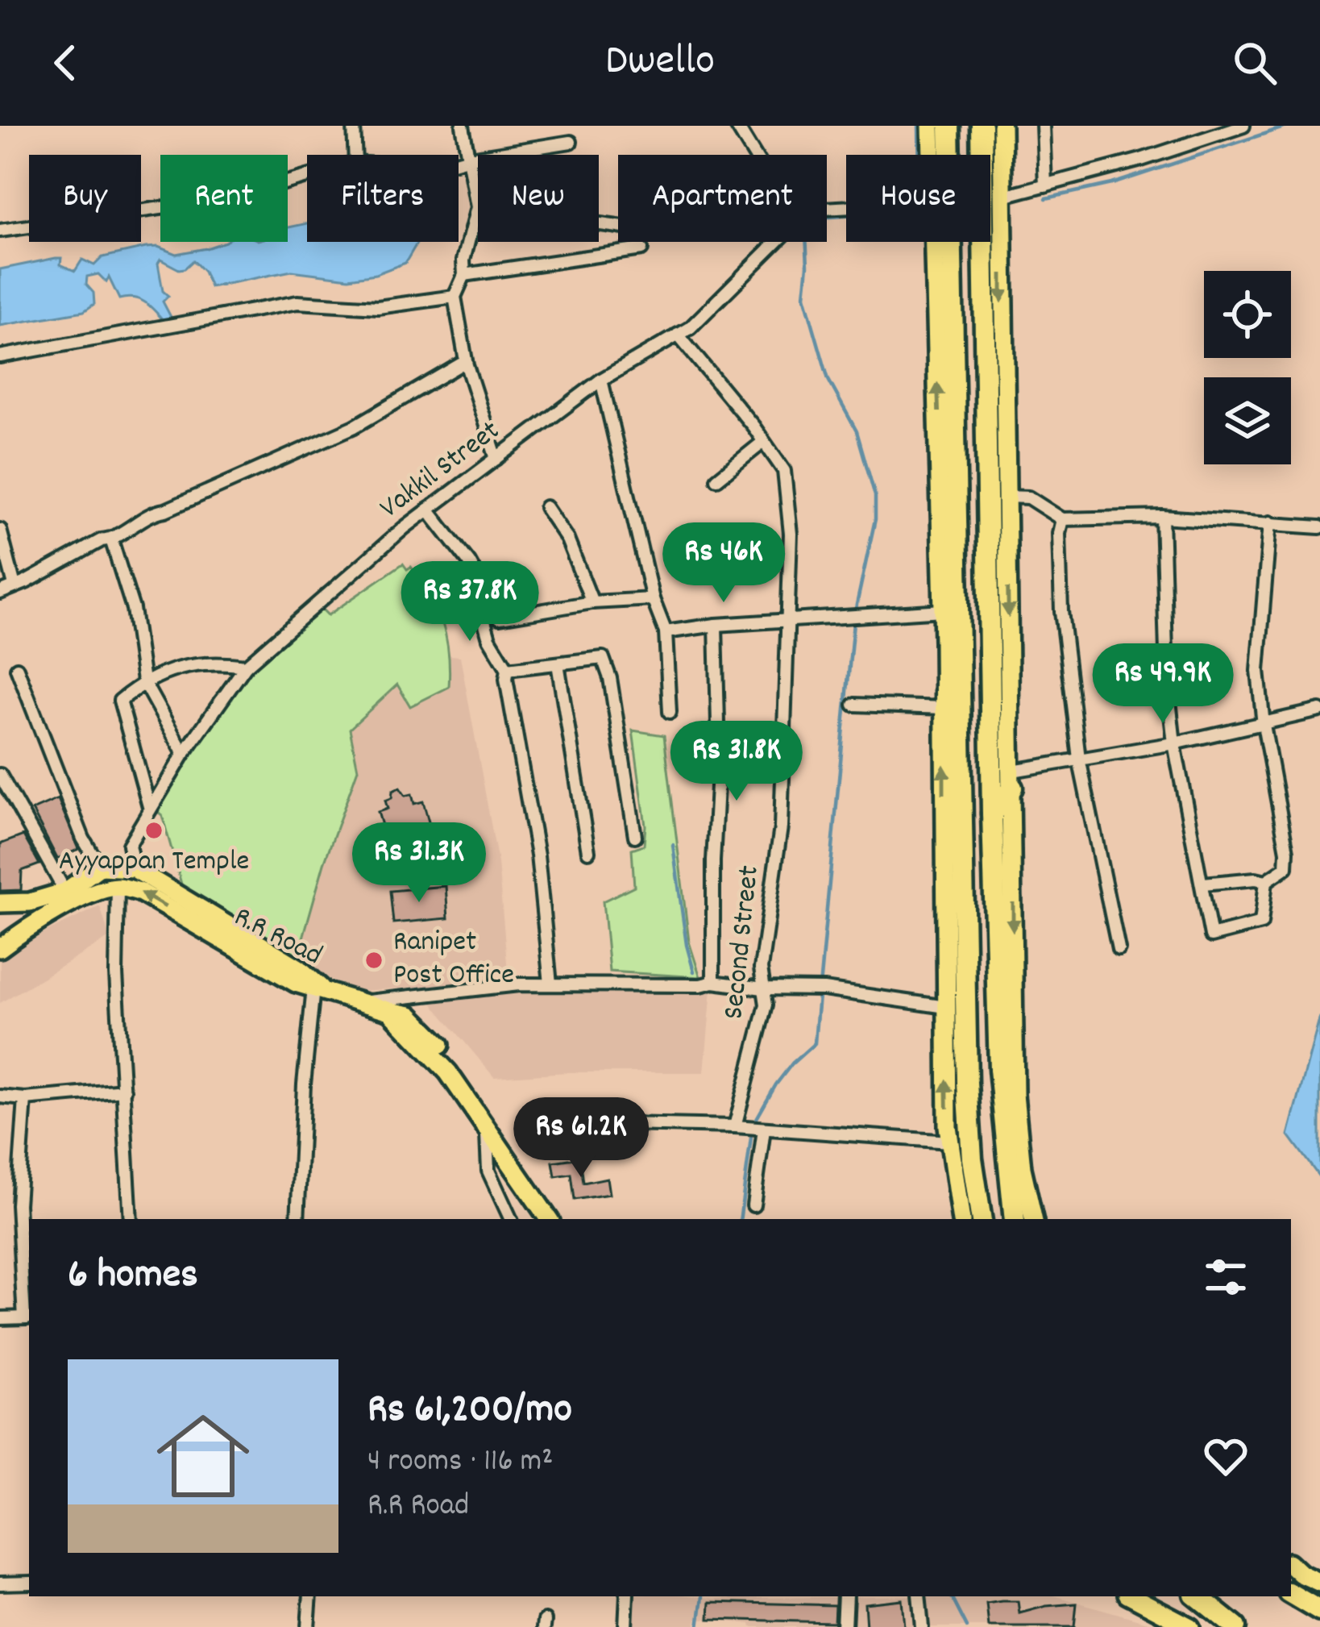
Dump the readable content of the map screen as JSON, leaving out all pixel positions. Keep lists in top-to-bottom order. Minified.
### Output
{"streets":{"main road":["R.R Road"],"street":["Vakkil Street","Second Street"]},"crossings":[["Vakkil Street","R.R Road"],["Vakkil Street","Second Street"]],"places":["Ayyappan Temple","Ranipet Post Office"],"page":{"header":"Dwello","chip":["Buy","Rent","Filters","New","Apartment","House"],"price":["Rs 46K","Rs 37.8K","Rs 49.9K","Rs 31.8K","Rs 31.3K","Rs 61.2K"],"heading":"6 homes","list":[{"name":"Rs 61,200/mo","note":"4 rooms · 116 m² · R.R Road"}]}}
